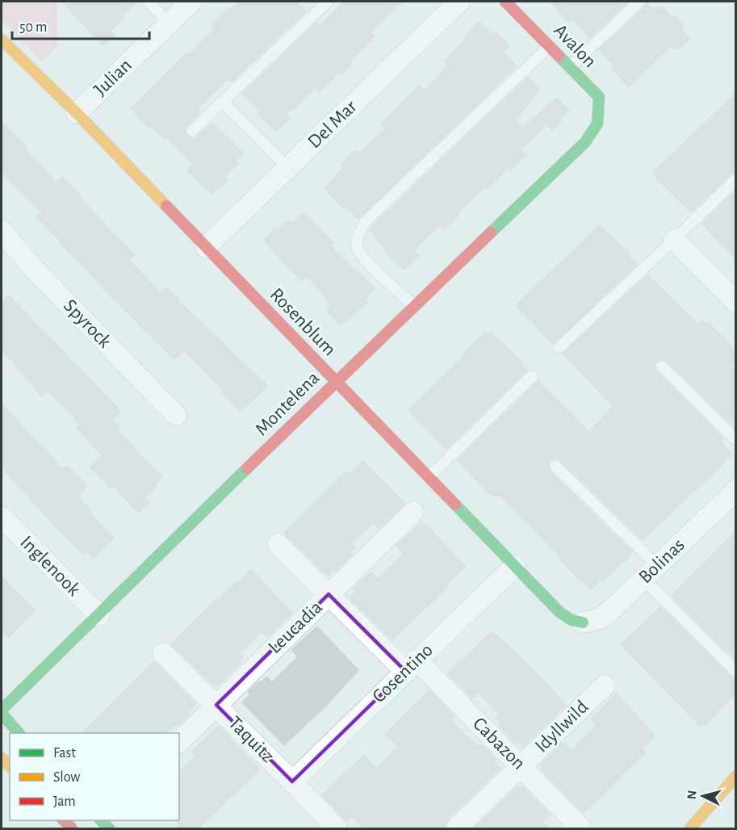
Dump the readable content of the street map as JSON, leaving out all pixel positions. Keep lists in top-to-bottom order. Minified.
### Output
{"streets":{"street":["Avalon","Julian","Del Mar","Rosenblum","Spyrock","Montelena","Bolinas","Inglenook","Leucadia","Cosentino","Idyllwild","Taquitz","Cabazon"]},"crossings":[["Avalon","Montelena"],["Julian","Rosenblum"],["Del Mar","Rosenblum"],["Rosenblum","Montelena"],["Rosenblum","Bolinas"],["Rosenblum","Cosentino"],["Montelena","Inglenook"],["Leucadia","Taquitz"],["Leucadia","Cabazon"],["Cosentino","Taquitz"],["Cosentino","Cabazon"],["Idyllwild","Cabazon"]],"legend":["Fast","Slow","Jam"],"scale_bar":"50 m","north":"left"}
